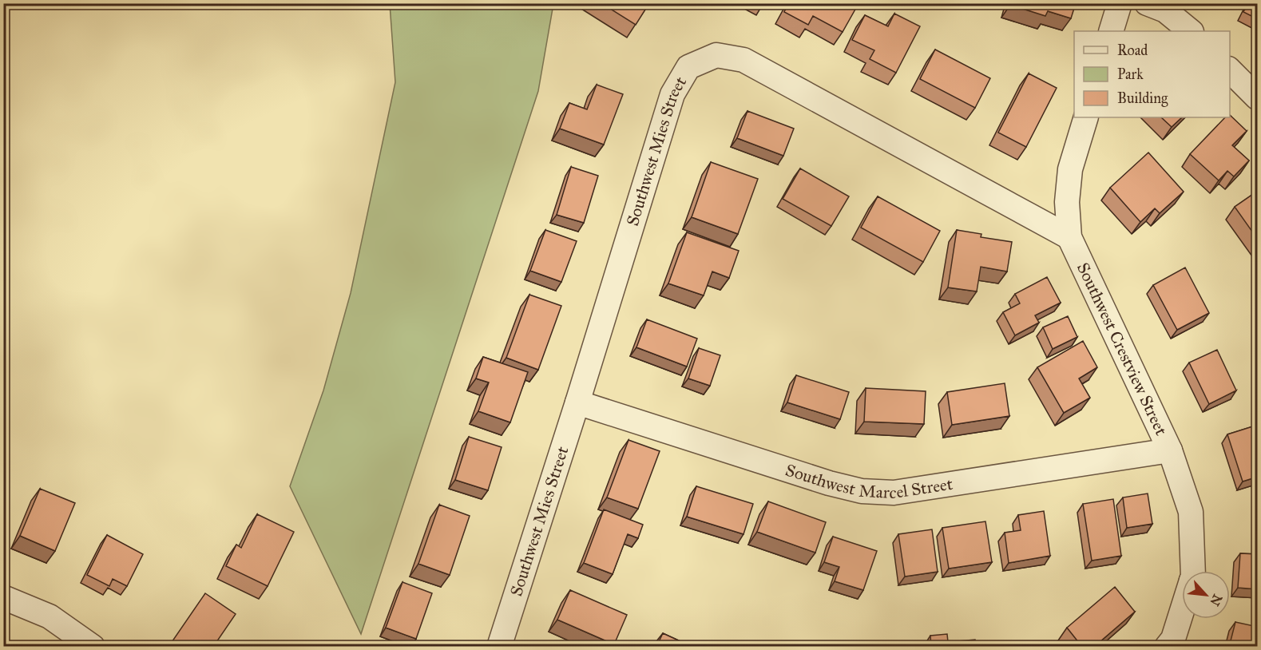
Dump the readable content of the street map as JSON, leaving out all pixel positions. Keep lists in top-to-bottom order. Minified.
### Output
{"streets":{"street":["Southwest Mies Street","Southwest Crestview Street","Southwest Marcel Street"]},"crossings":[["Southwest Mies Street","Southwest Crestview Street"],["Southwest Mies Street","Southwest Marcel Street"],["Southwest Crestview Street","Southwest Marcel Street"]],"legend":["Road","Park","Building"],"north":"bottom right"}
